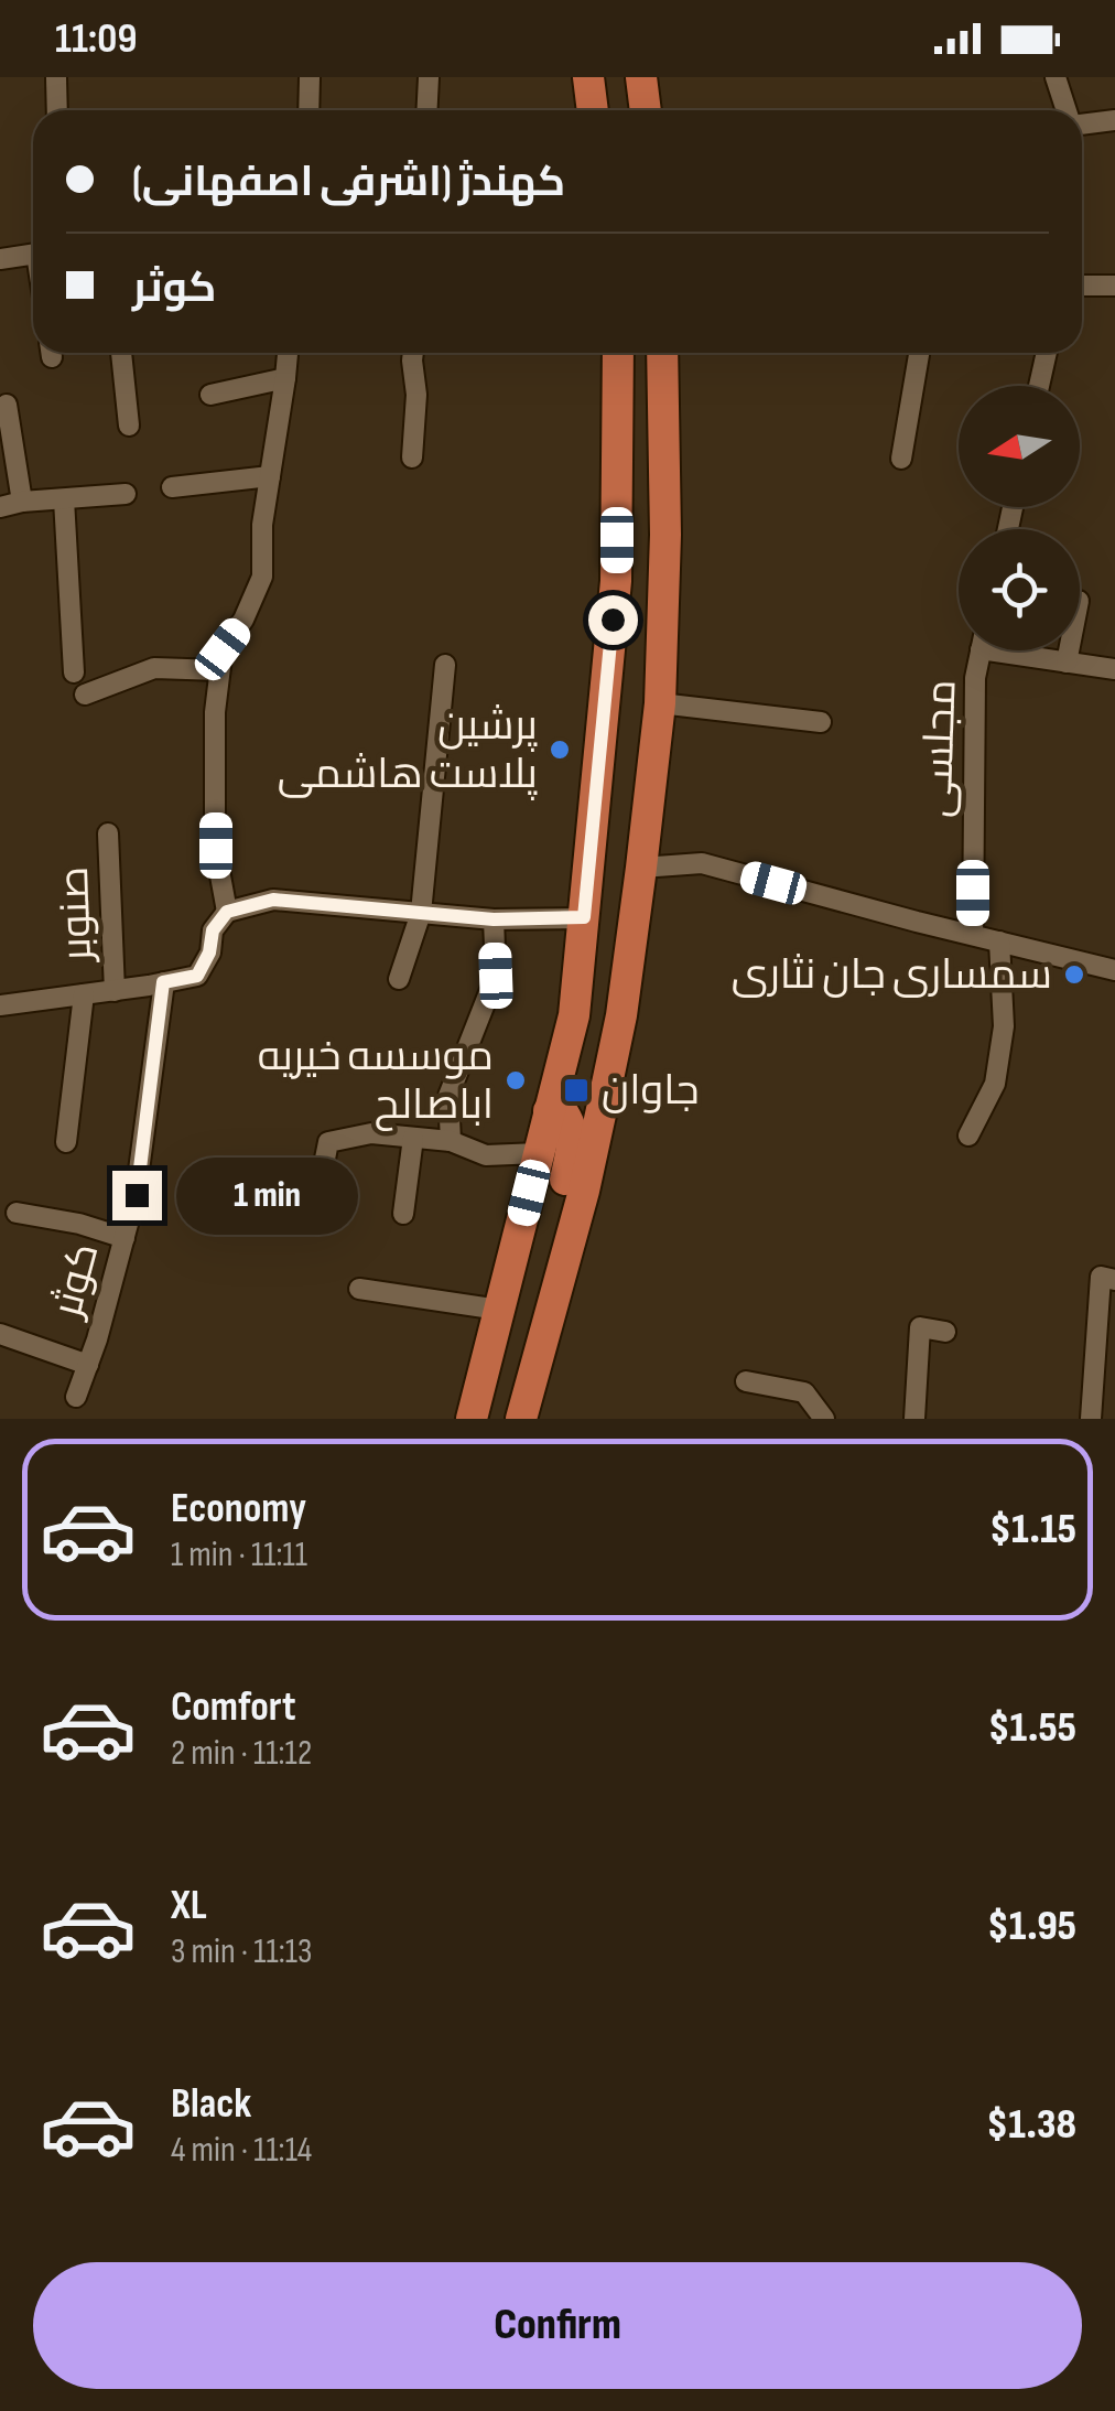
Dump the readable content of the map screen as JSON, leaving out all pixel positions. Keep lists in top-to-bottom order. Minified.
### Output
{"streets":{"street":["مجلسی","صنوبر","کوثر"]},"places":{"other":["پرشین پلاست هاشمی","سمساری جان نثاری","موسسه خیریه اباصالح"],"transit":["جاوان"]},"north":"left","page":{"status":"11:09","banner":["کهندژ (اشرفی اصفهانی)","کوثر"],"bubble":"1 min","list":[{"name":"Economy","note":"1 min · 11:11","value":"$1.15"},{"name":"Comfort","note":"2 min · 11:12","value":"$1.55"},{"name":"XL","note":"3 min · 11:13","value":"$1.95"},{"name":"Black","note":"4 min · 11:14","value":"$1.38"}],"buttons":"Confirm"}}
